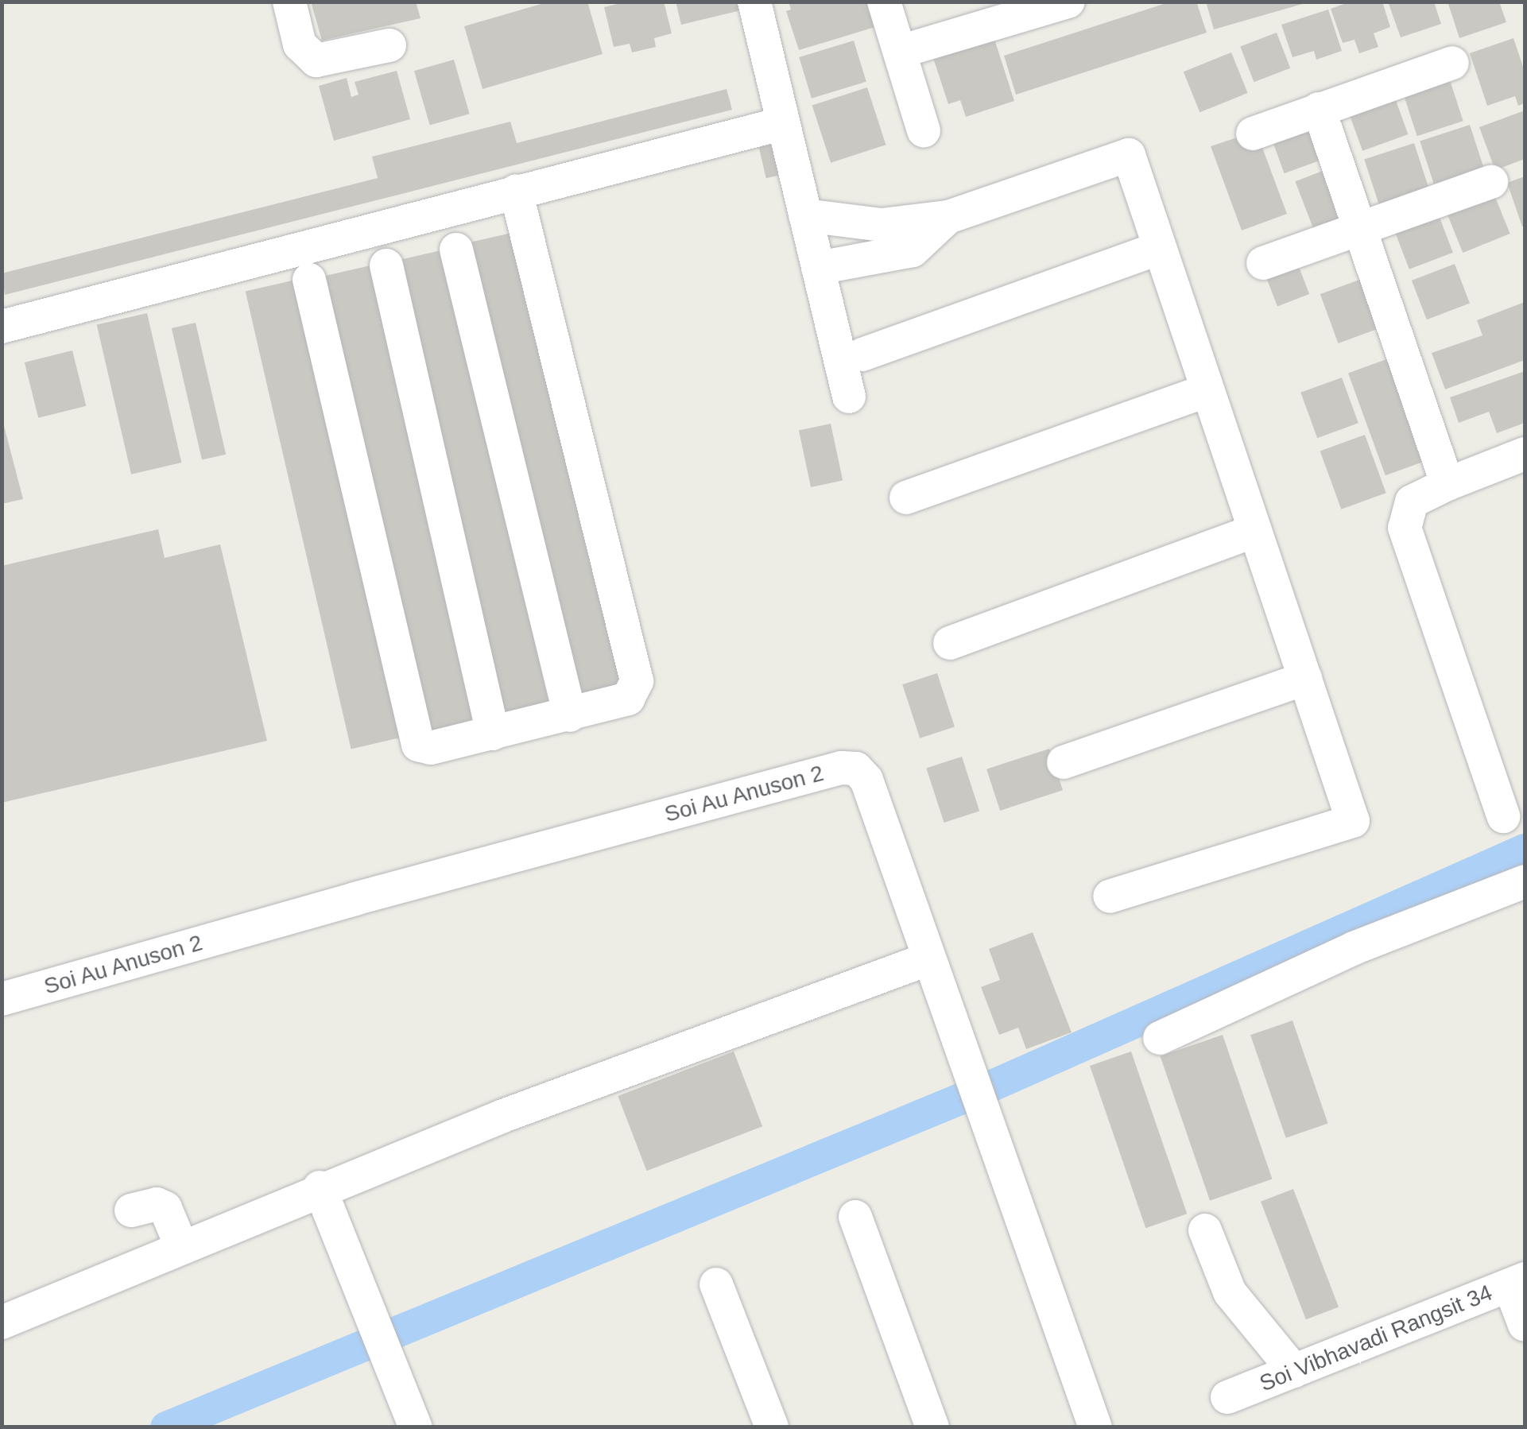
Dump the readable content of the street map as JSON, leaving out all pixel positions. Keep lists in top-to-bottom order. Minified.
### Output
{"streets":{"street":["Soi Au Anuson 2","Soi Vibhavadi Rangsit 34"]}}
